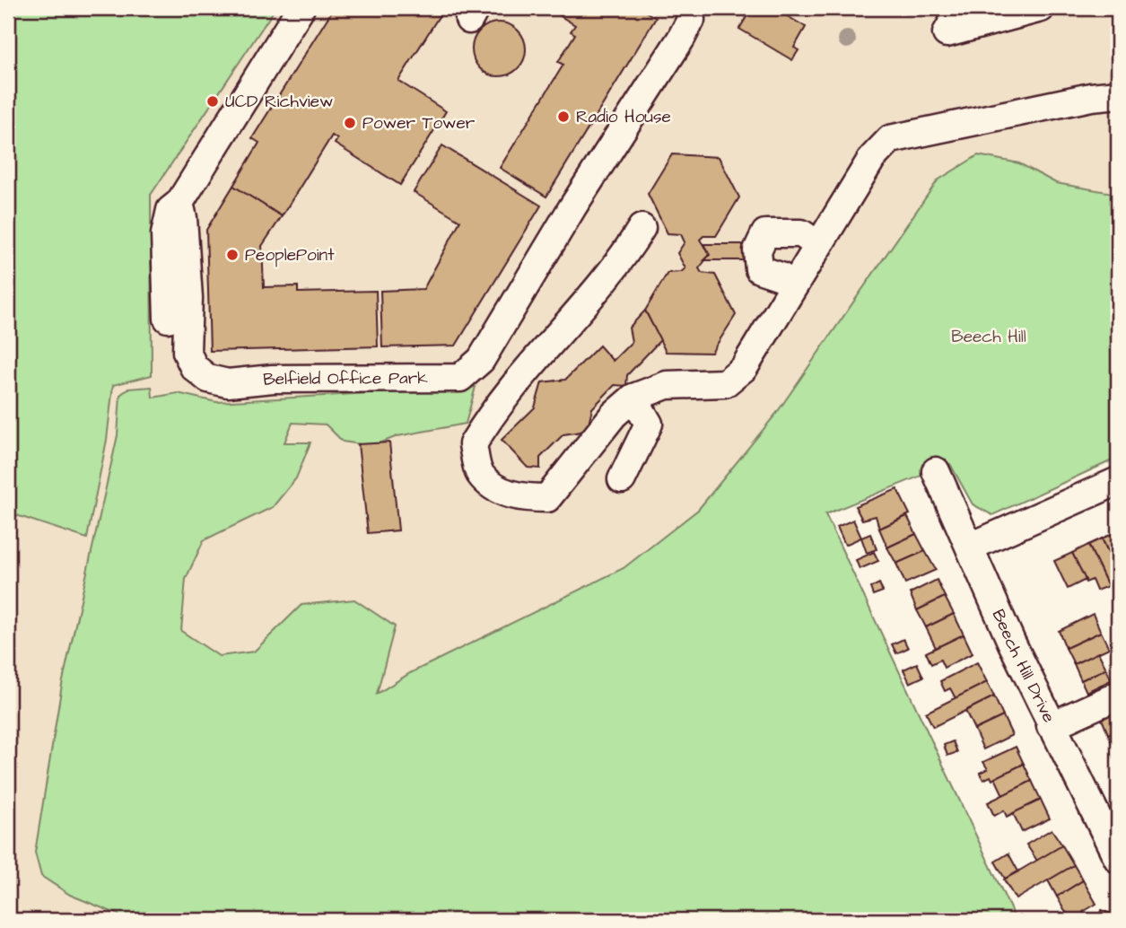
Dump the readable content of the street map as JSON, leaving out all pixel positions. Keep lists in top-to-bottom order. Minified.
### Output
{"streets":{"street":["Belfield Office Park","Beech Hill Drive"]},"parks":["Beech Hill"],"places":["UCD Richview","Radio House","Power Tower","PeoplePoint"]}
